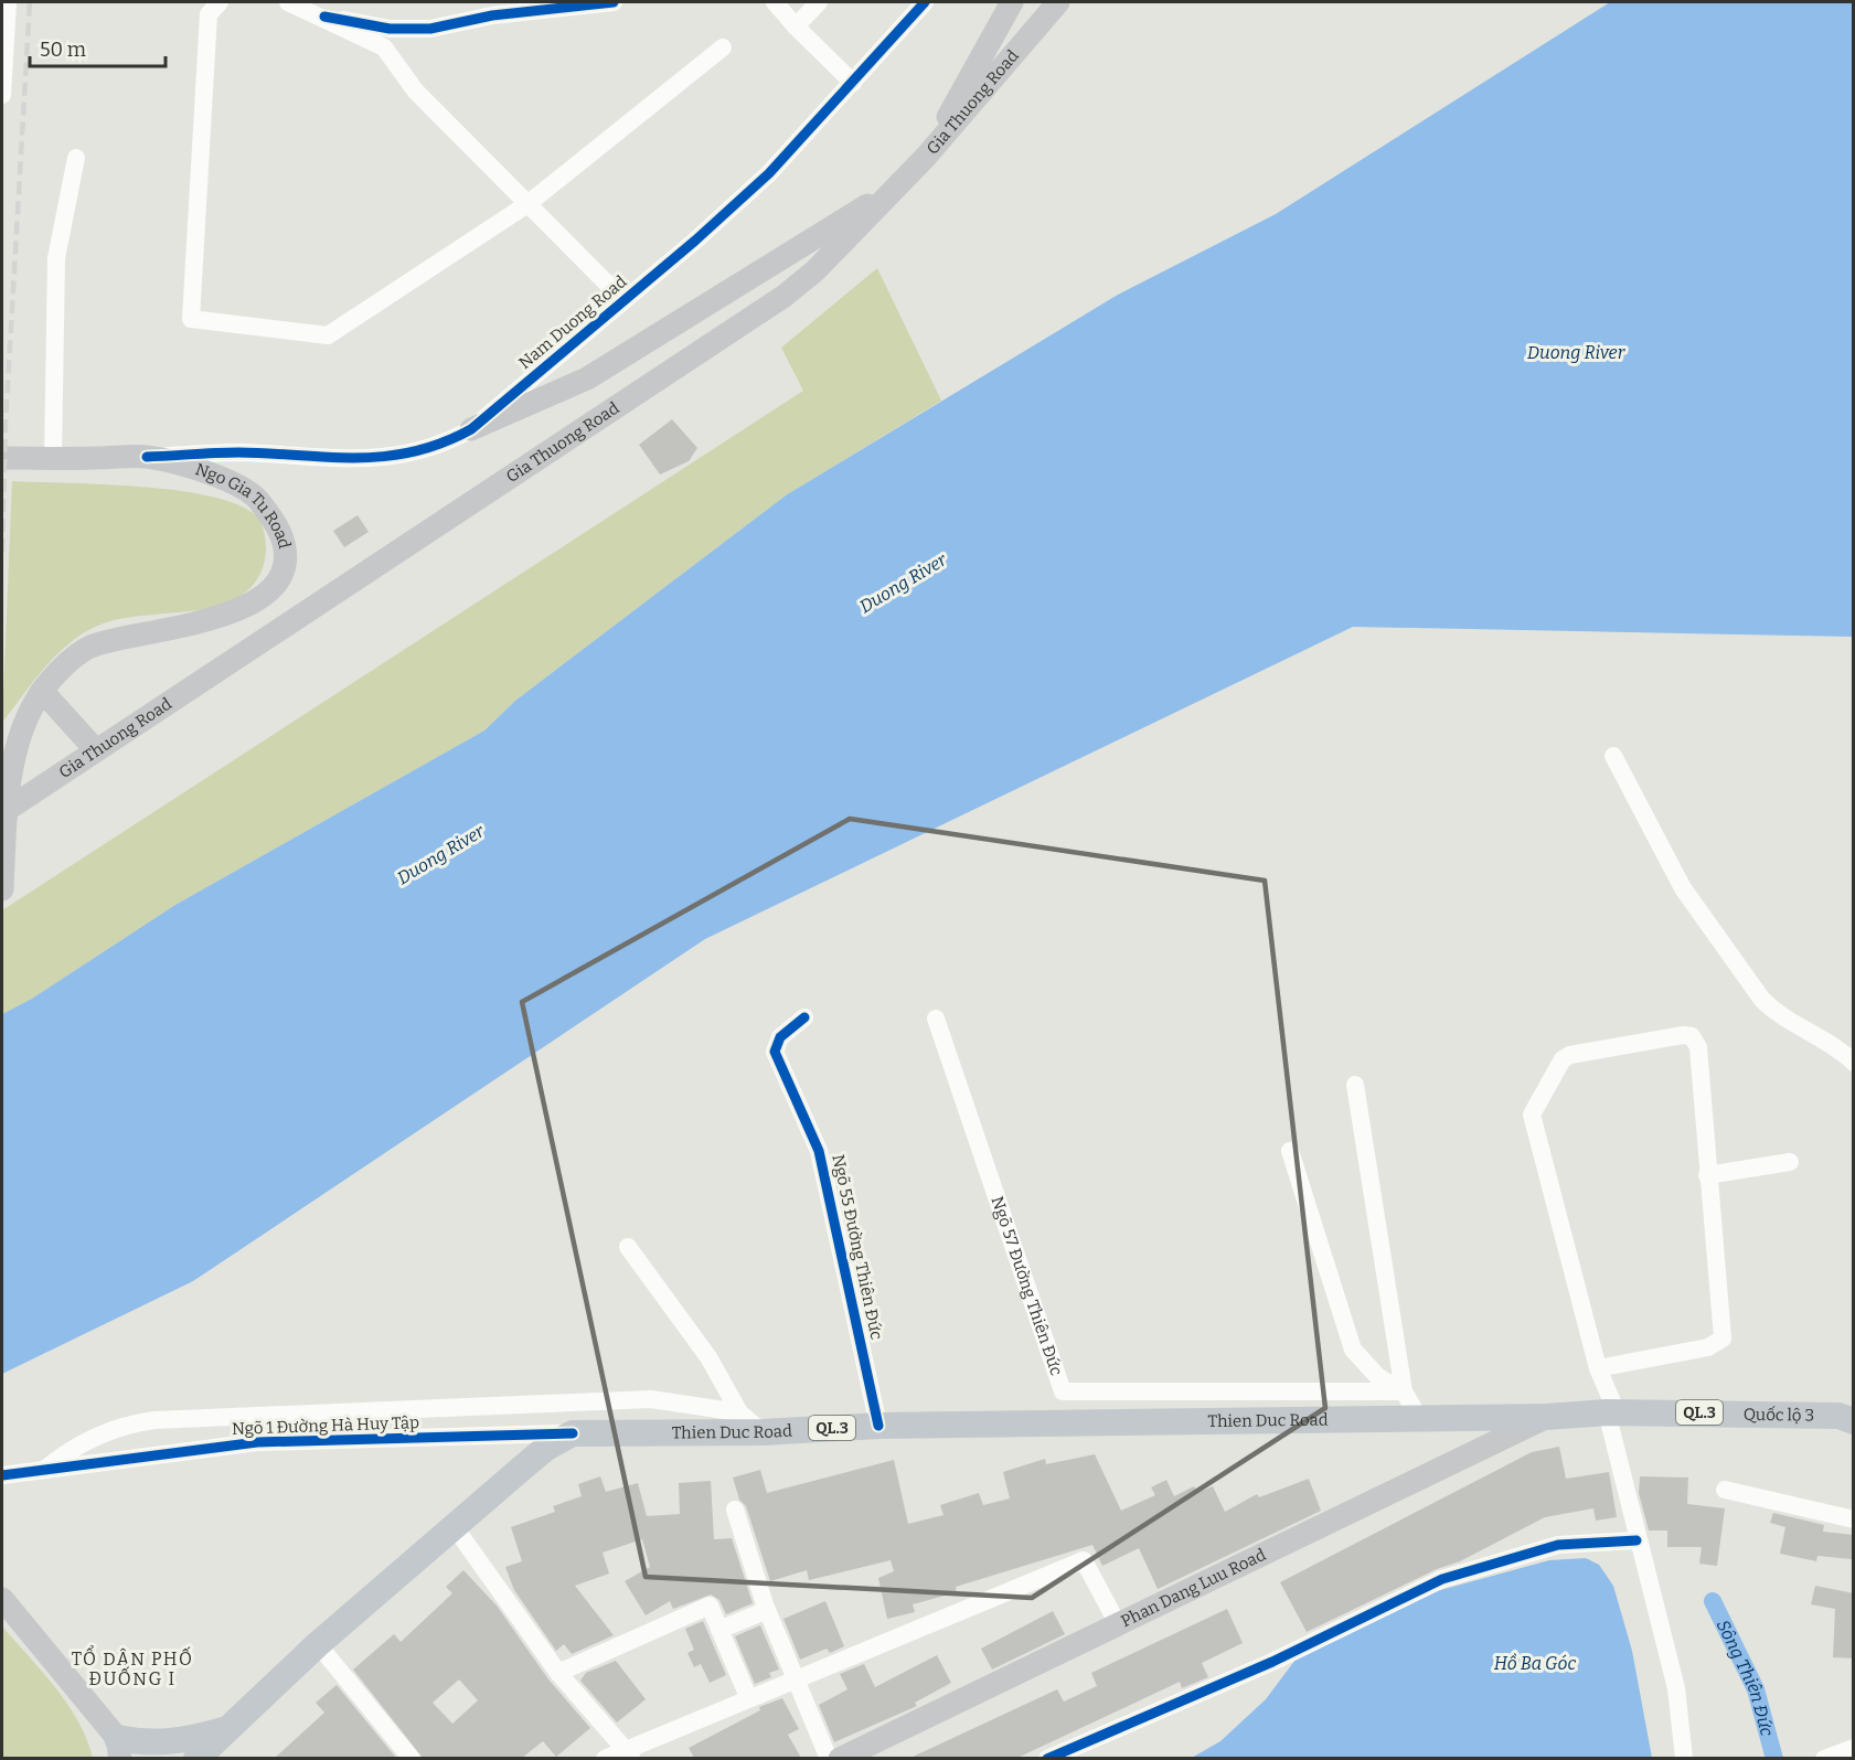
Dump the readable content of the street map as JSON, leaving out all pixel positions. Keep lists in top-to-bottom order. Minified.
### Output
{"streets":{"highway":["QL.3","Quốc lộ 3","Thien Duc Road"],"main road":["Gia Thuong Road","Ngo Gia Tu Road","Phan Dang Luu Road"],"street":["Nam Duong Road","Ngõ 55 Đường Thiên Đức","Ngõ 57 Đường Thiên Đức","Ngõ 1 Đường Hà Huy Tập"]},"crossings":[["Gia Thuong Road","Ngo Gia Tu Road"],["Nam Duong Road","Ngo Gia Tu Road"],["Ngõ 55 Đường Thiên Đức","Thien Duc Road"],["QL.3","Thien Duc Road"],["Quốc lộ 3","Thien Duc Road"],["Quốc lộ 3","Phan Dang Luu Road"],["Thien Duc Road","Ngõ 1 Đường Hà Huy Tập"],["Thien Duc Road","Phan Dang Luu Road"]],"districts":["TỔ DÂN PHỐ ĐUỐNG I"],"water":["Duong River","Hồ Ba Góc","Sông Thiên Đức"],"scale_bar":"50 m"}
